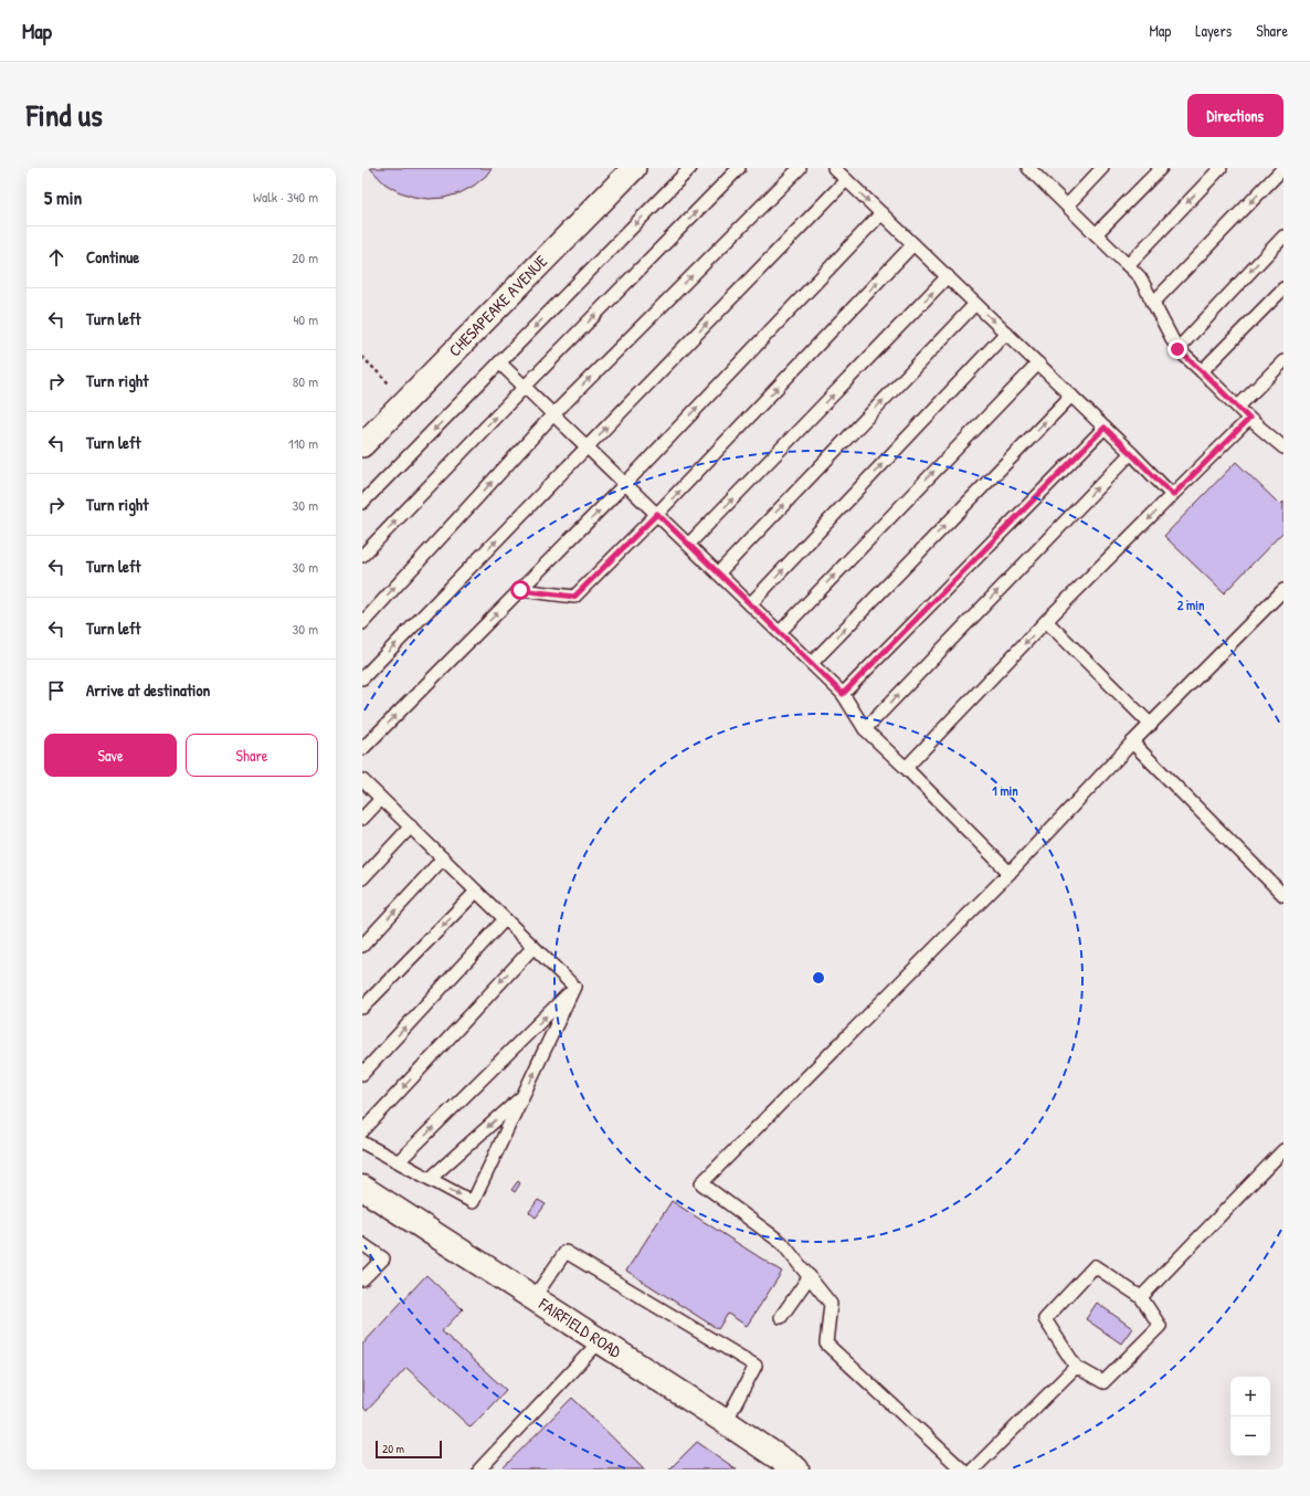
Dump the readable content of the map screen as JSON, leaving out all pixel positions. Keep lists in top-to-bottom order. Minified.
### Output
{"streets":{"street":["CHESAPEAKE AVENUE","FAIRFIELD ROAD"]},"scale_bar":"20 m","page":{"header":"Map","nav":["Map","Layers","Share"],"title":"Find us","buttons":["Directions",["Save","Share"]],"heading":["5 min","Walk · 340 m"],"list":[["Continue","20 m"],["Turn left","40 m"],["Turn right","80 m"],["Turn left","110 m"],["Turn right","30 m"],["Turn left","30 m"],["Turn left","30 m"],"Arrive at destination"],"map_buttons":["+","−"],"scale":"20 m"},"rings":["2 min","1 min"]}
